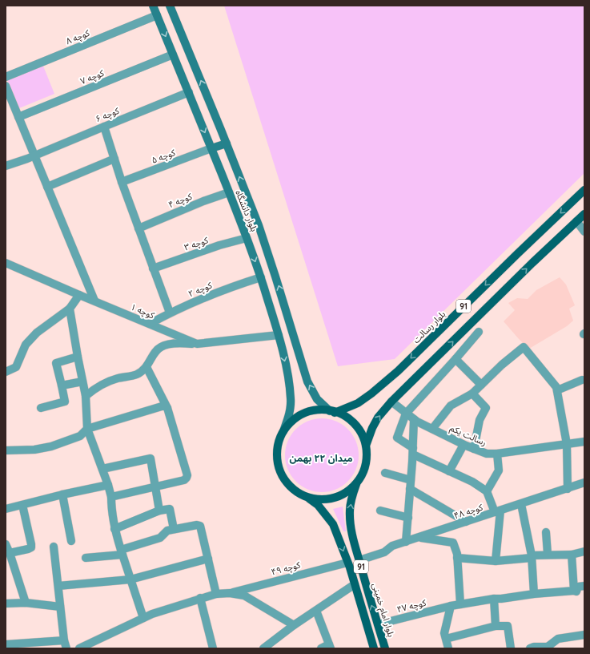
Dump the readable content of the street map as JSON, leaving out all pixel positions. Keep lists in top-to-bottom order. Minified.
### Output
{"streets":{"main road":["بلوار دانشگاه","91","بلوار رسالت","بلوار امام خمینی"],"street":["کوچه ۸","کوچه ۷","کوچه ۶","کوچه ۵","کوچه ۴","کوچه ۳","کوچه ۲","کوچه ۱","رسالت یکم","کوچه ۴۸","کوچه ۴۹","کوچه ۴۷"]},"crossings":[["کوچه ۸","بلوار دانشگاه"],["کوچه ۷","بلوار دانشگاه"],["کوچه ۶","بلوار دانشگاه"],["کوچه ۵","بلوار دانشگاه"],["کوچه ۴","بلوار دانشگاه"],["بلوار دانشگاه","کوچه ۳"],["بلوار دانشگاه","کوچه ۲"],["بلوار دانشگاه","91"],["بلوار دانشگاه","کوچه ۱"],["بلوار دانشگاه","بلوار رسالت"],["بلوار دانشگاه","بلوار امام خمینی"],["کوچه ۲","کوچه ۱"],["91","بلوار رسالت"],["91","رسالت یکم"],["91","کوچه ۴۹"],["91","بلوار امام خمینی"],["بلوار رسالت","بلوار امام خمینی"],["کوچه ۴۸","بلوار امام خمینی"],["کوچه ۴۷","بلوار امام خمینی"]],"districts":["میدان ۲۲ بهمن"]}
